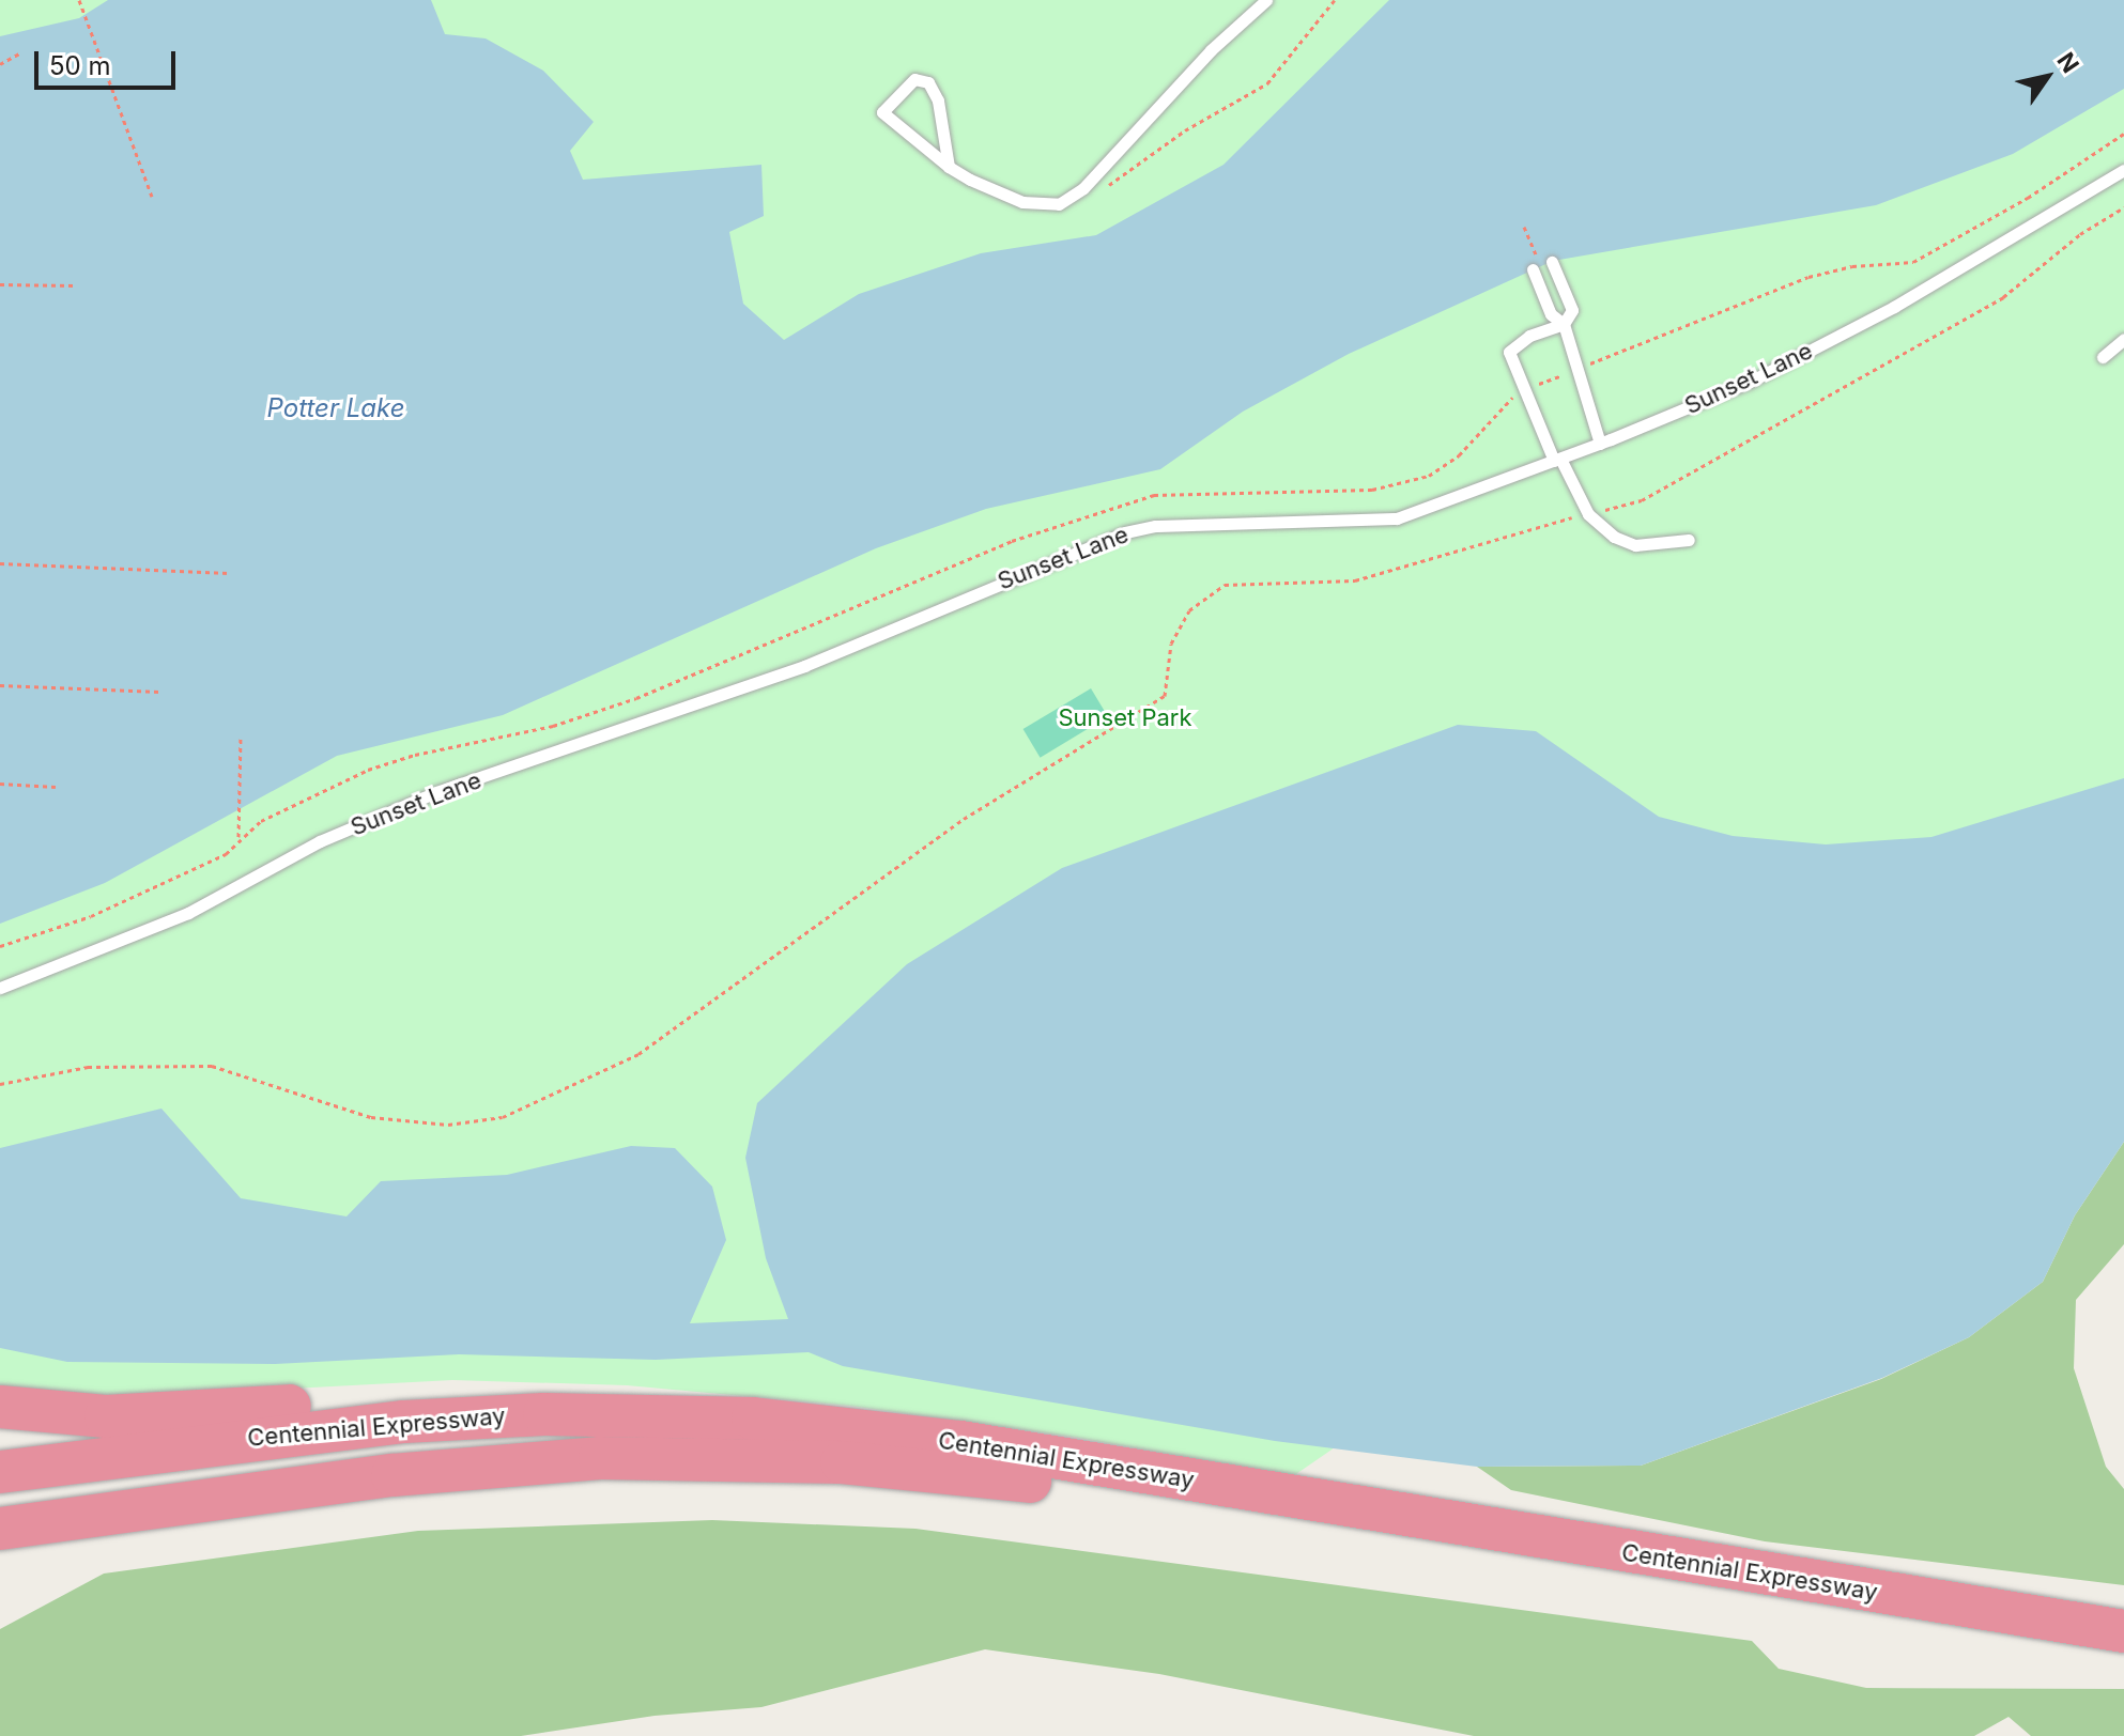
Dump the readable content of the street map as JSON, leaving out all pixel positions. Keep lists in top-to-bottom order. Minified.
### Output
{"streets":{"highway":["Centennial Expressway"],"lane":["Sunset Lane"]},"water":["Potter Lake"],"parks":["Sunset Park"],"scale_bar":"50 m","north":"top right"}
